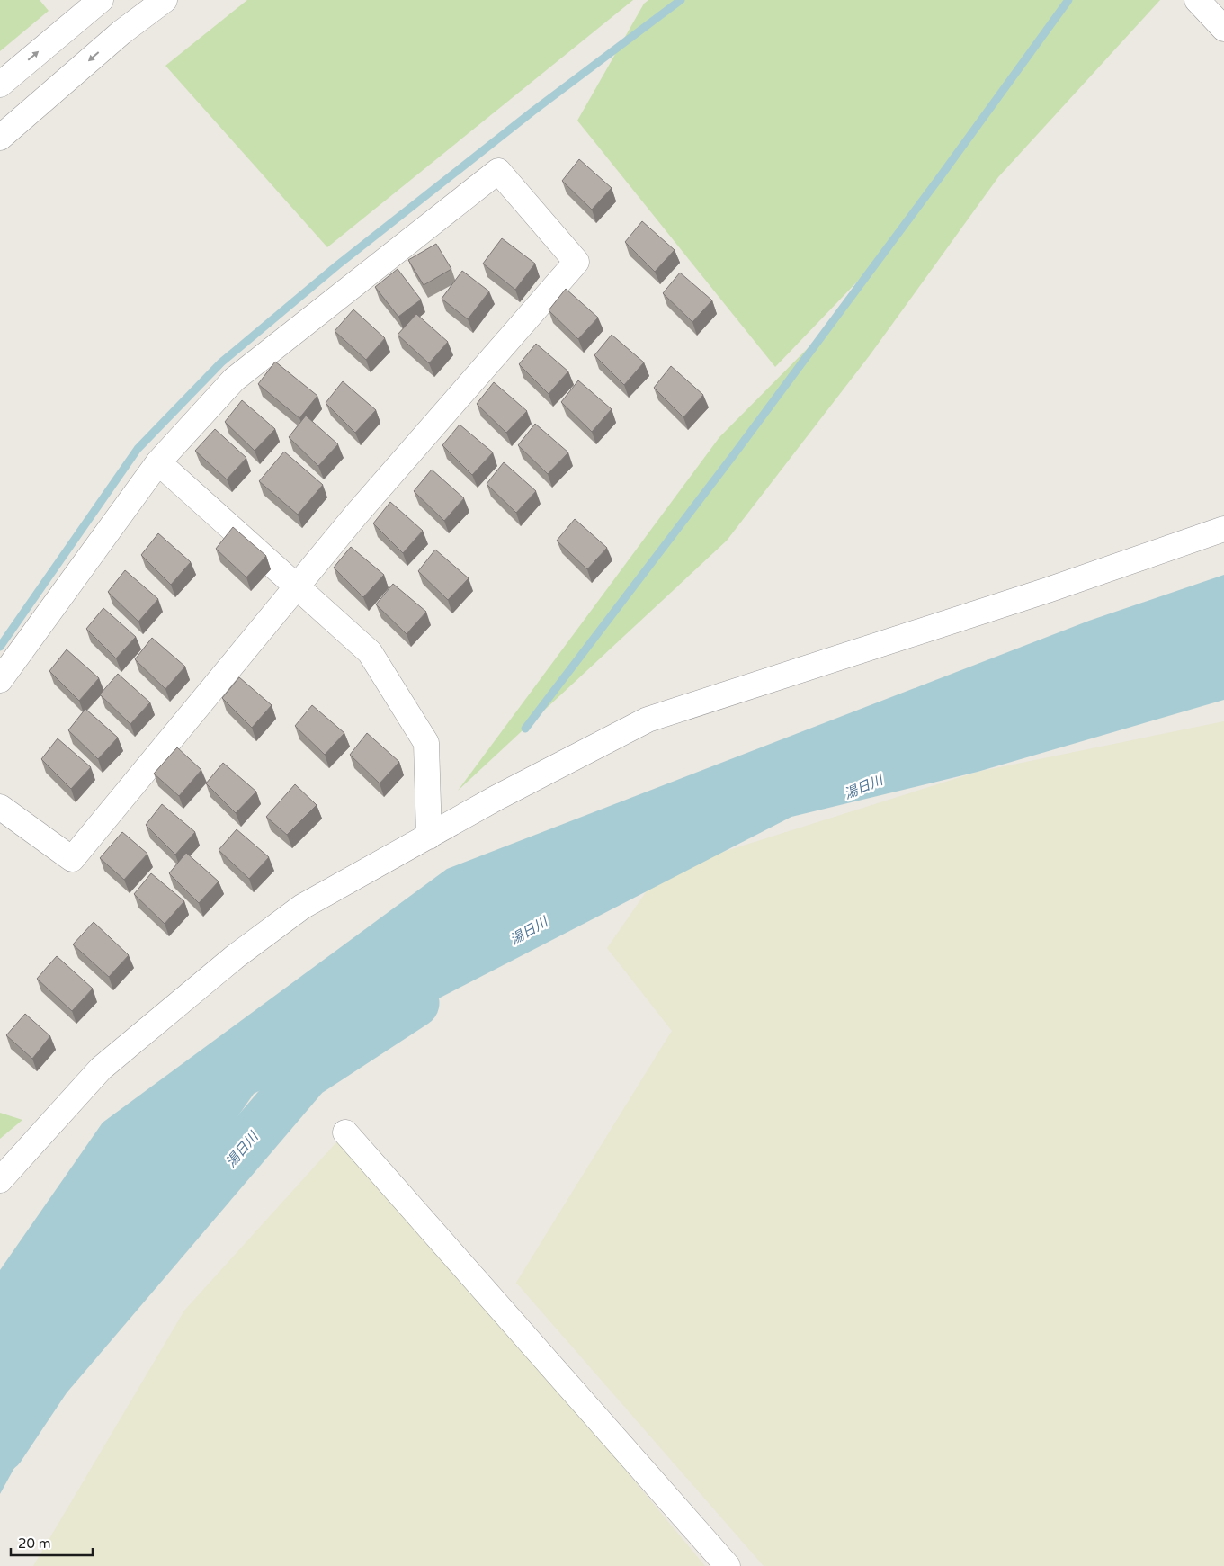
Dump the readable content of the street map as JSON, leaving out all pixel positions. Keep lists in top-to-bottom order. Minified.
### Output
{"water":["湯日川"],"scale_bar":"20 m"}
